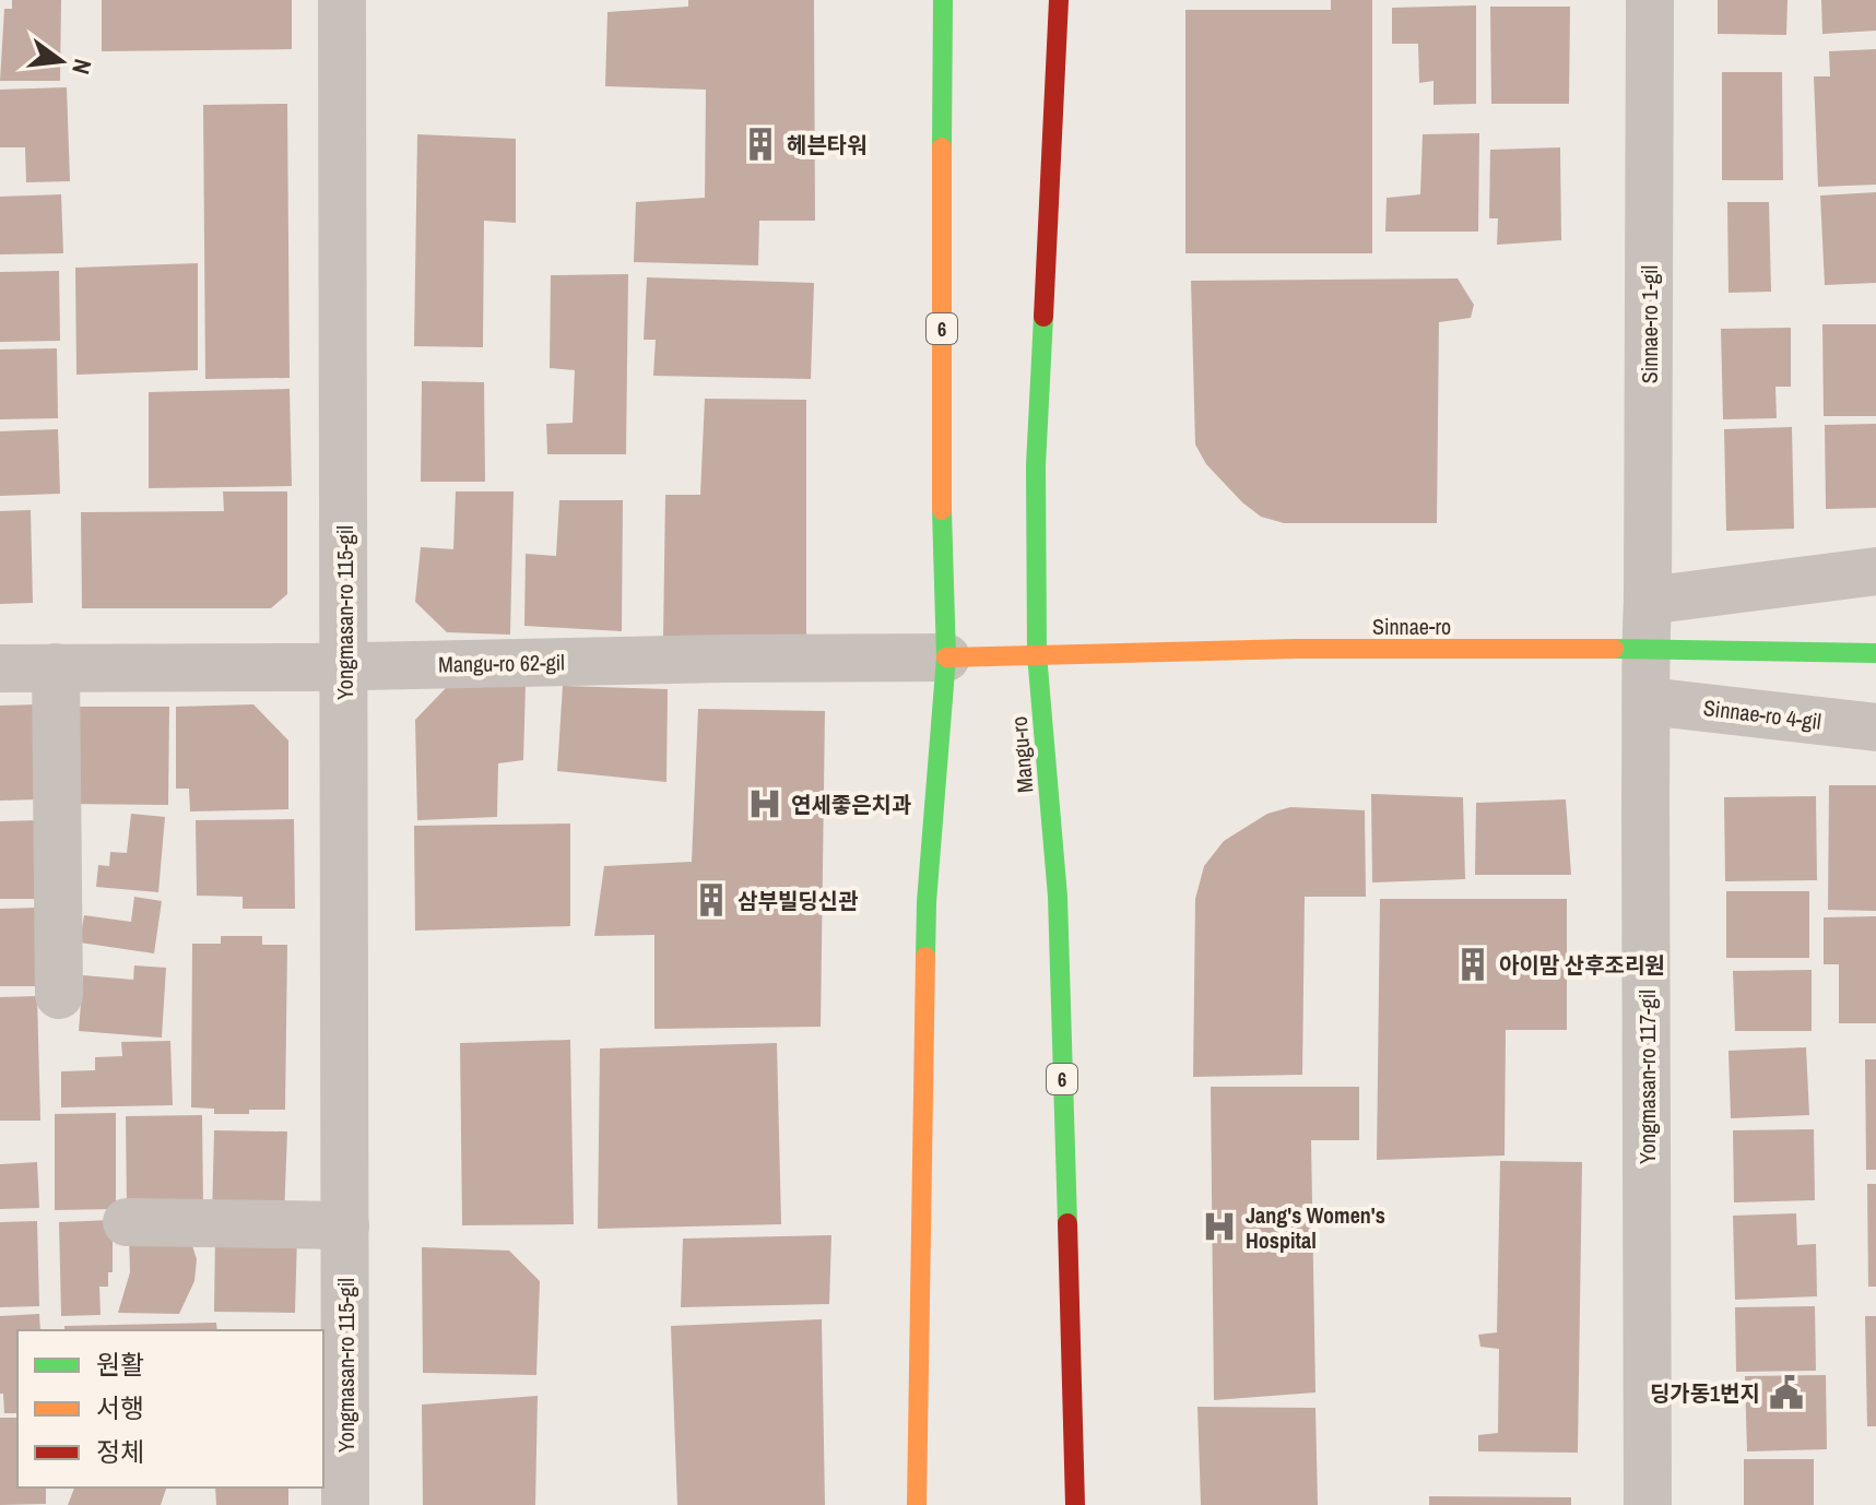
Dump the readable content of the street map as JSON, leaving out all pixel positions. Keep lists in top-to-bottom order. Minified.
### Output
{"streets":{"main road":["6","Sinnae-ro","Mangu-ro"],"street":["Sinnae-ro 1-gil","Yongmasan-ro 115-gil","Mangu-ro 62-gil","Sinnae-ro 4-gil","Yongmasan-ro 117-gil"]},"crossings":[["Sinnae-ro 1-gil","Sinnae-ro"],["Sinnae-ro 1-gil","Yongmasan-ro 117-gil"],["6","Sinnae-ro"],["6","Mangu-ro 62-gil"],["Yongmasan-ro 115-gil","Mangu-ro 62-gil"],["Sinnae-ro","Mangu-ro 62-gil"],["Sinnae-ro","Mangu-ro"],["Sinnae-ro","Yongmasan-ro 117-gil"],["Sinnae-ro 4-gil","Yongmasan-ro 117-gil"]],"places":{"building":["헤븐타워","삼부빌딩신관","아이맘 산후조리원"],"hospital":["연세좋은치과","Jang's Women's Hospital"],"public building":["딩가동1번지"]},"legend":["원활","서행","정체"],"north":"right"}
